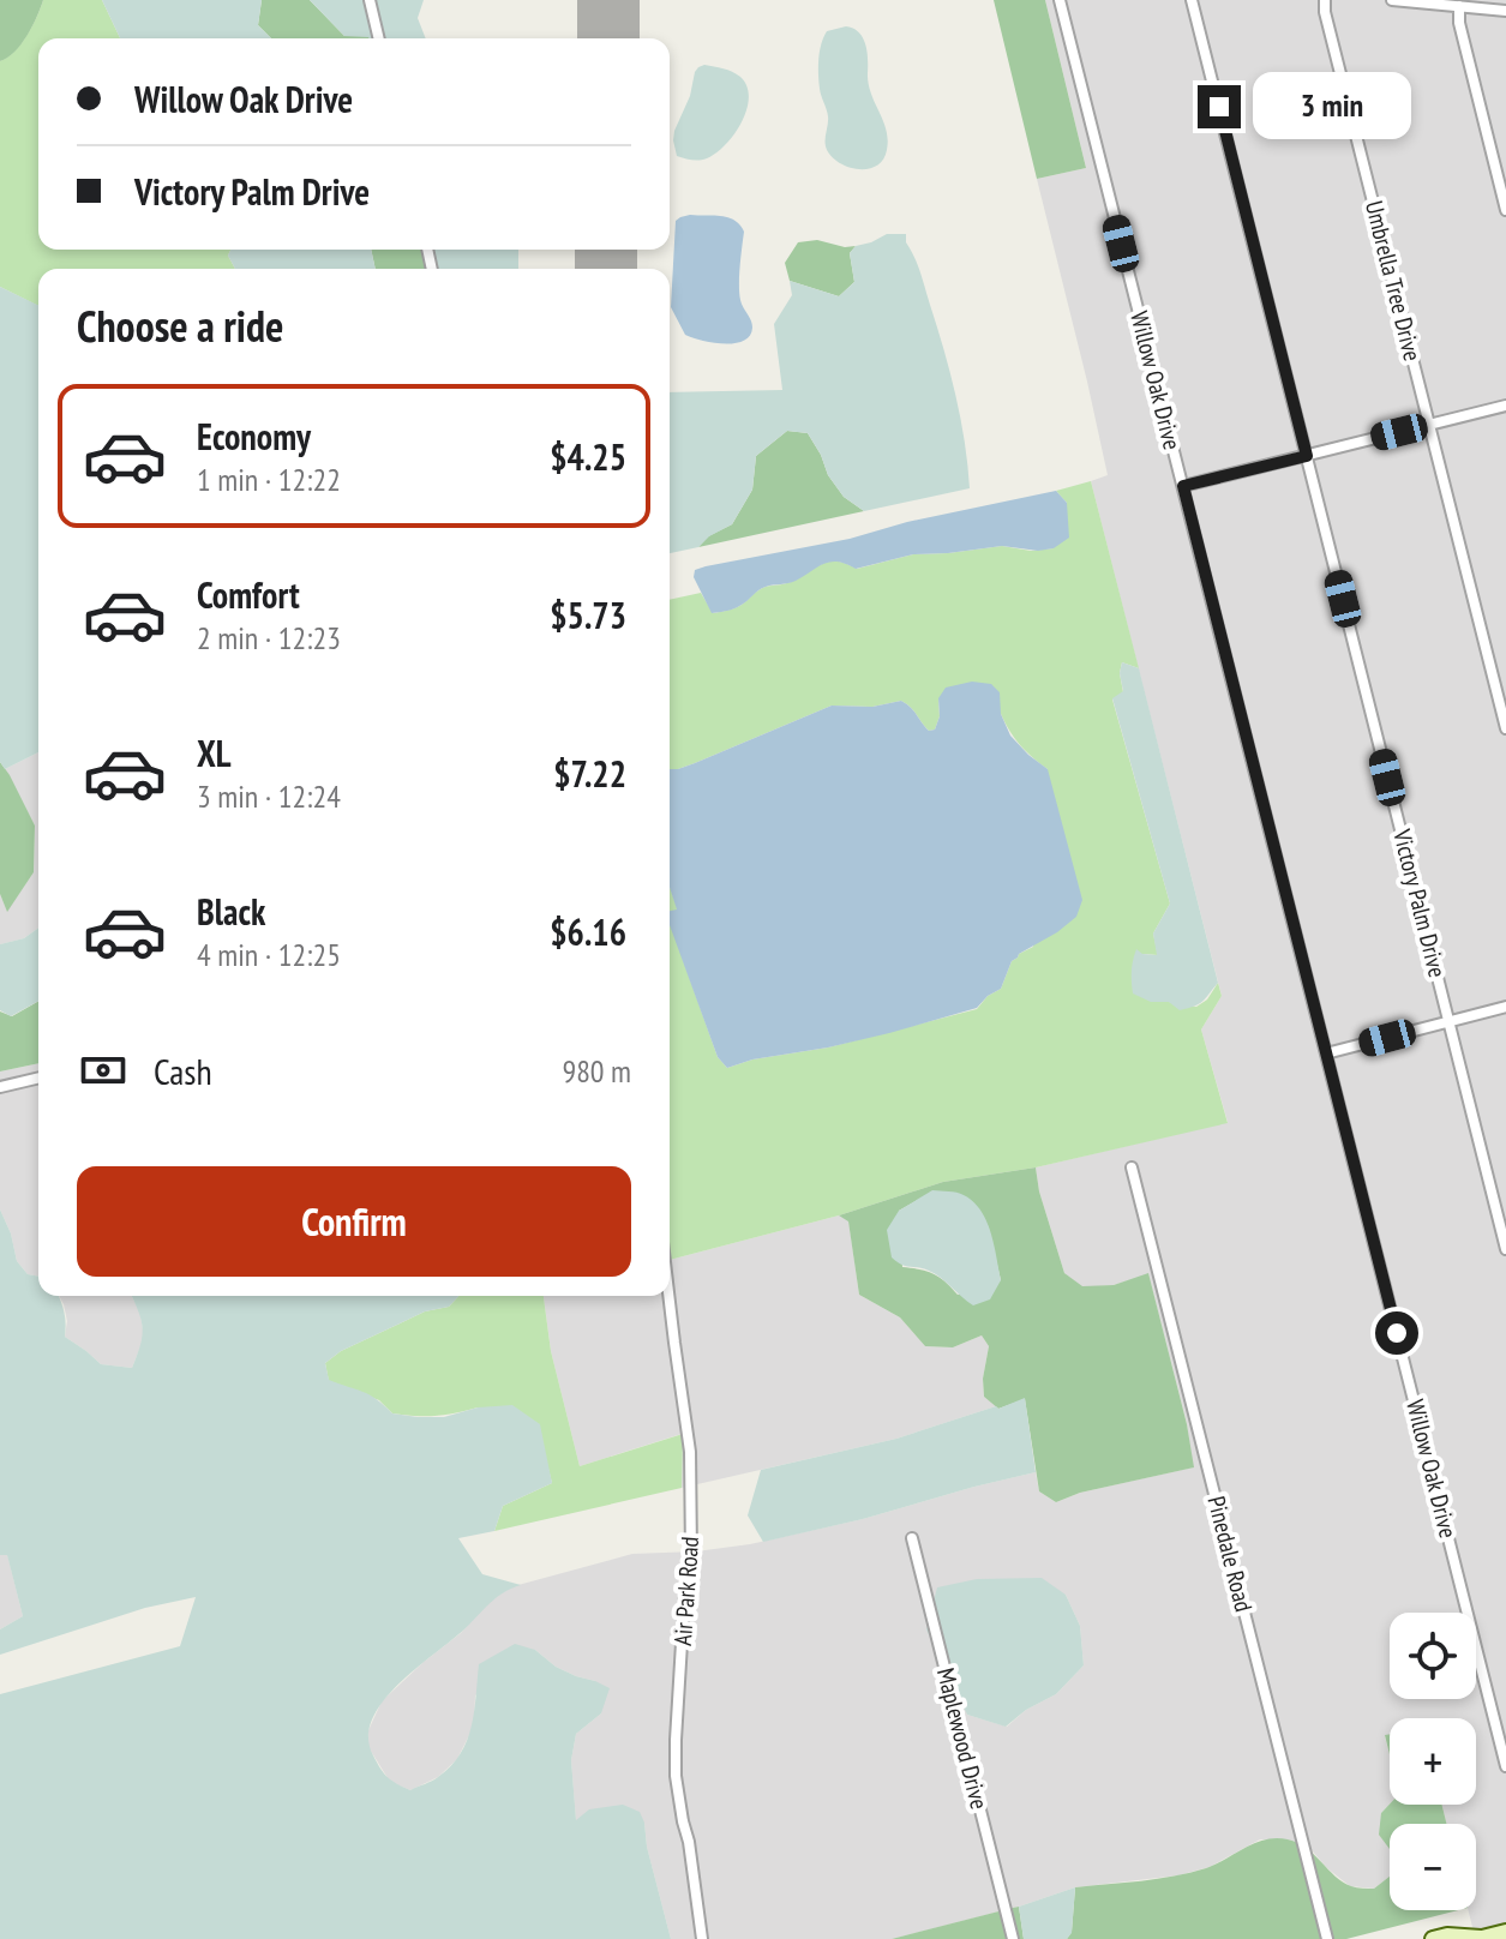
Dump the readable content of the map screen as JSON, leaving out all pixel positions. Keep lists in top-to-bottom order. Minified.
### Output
{"streets":{"street":["Umbrella Tree Drive","Willow Oak Drive","Victory Palm Drive","Pinedale Road","Air Park Road","Maplewood Drive"]},"page":{"banner":["Willow Oak Drive","Victory Palm Drive"],"bubble":"3 min","heading":"Choose a ride","list":[{"name":"Economy","note":"1 min · 12:22","value":"$4.25"},{"name":"Comfort","note":"2 min · 12:23","value":"$5.73"},{"name":"XL","note":"3 min · 12:24","value":"$7.22"},{"name":"Black","note":"4 min · 12:25","value":"$6.16"}],"pay":["Cash","980 m"],"buttons":"Confirm","map_buttons":["+","−"]}}
